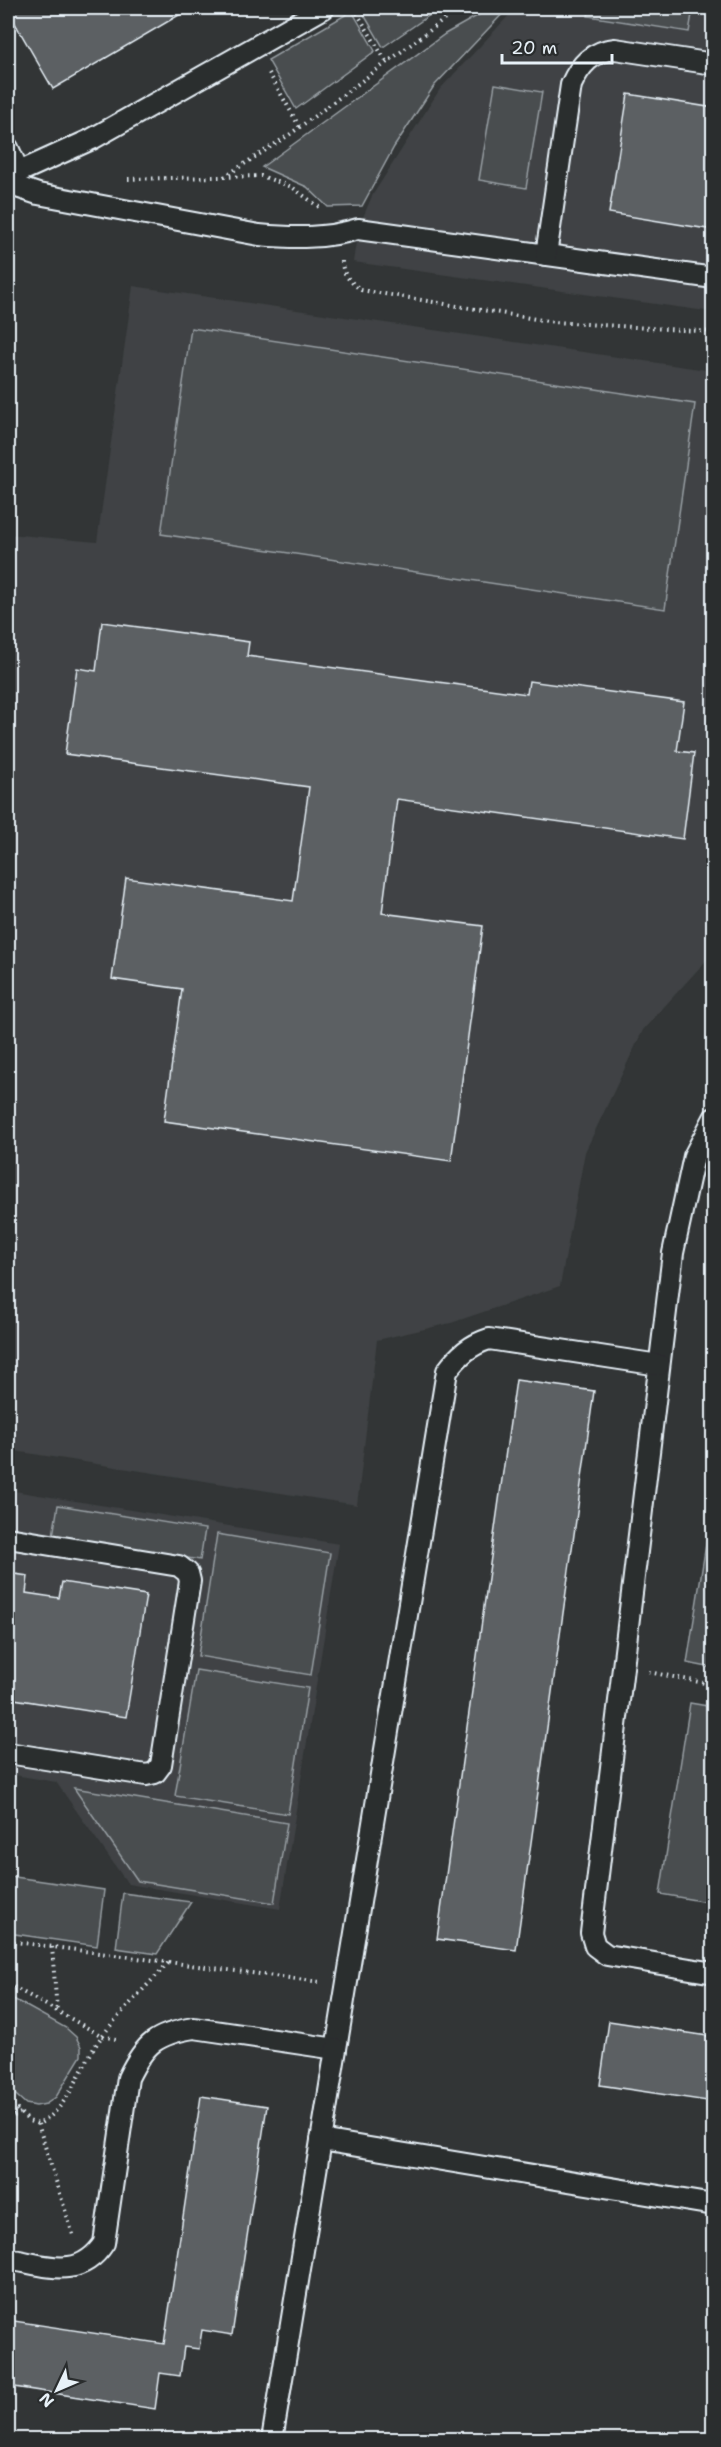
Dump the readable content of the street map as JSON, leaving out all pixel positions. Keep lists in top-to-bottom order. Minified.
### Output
{"scale_bar":"20 m","north":"bottom left"}
